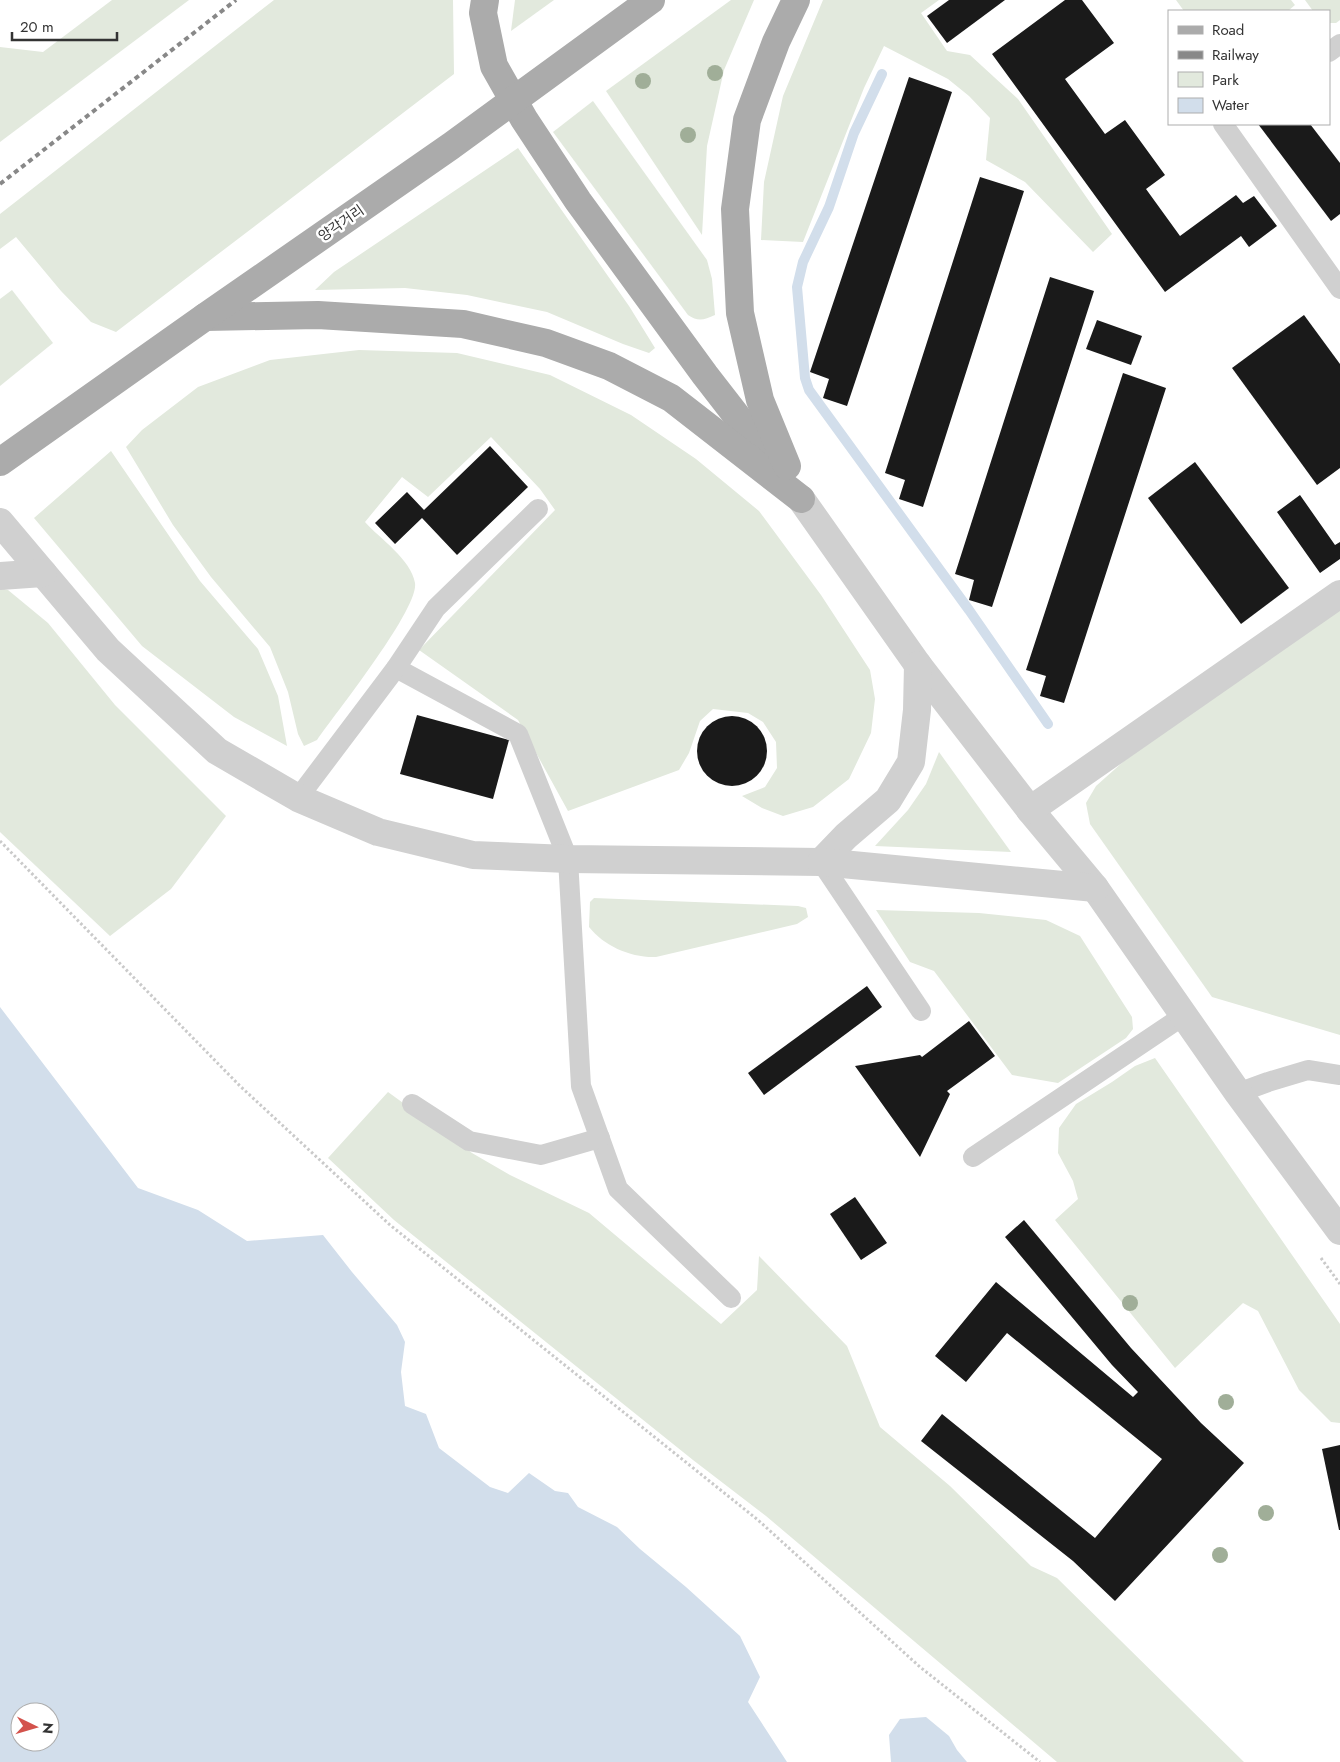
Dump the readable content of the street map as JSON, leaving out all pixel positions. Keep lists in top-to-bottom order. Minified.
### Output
{"streets":{"main road":["양각거리"]},"legend":["Road","Railway","Park","Water"],"scale_bar":"20 m","north":"right"}
